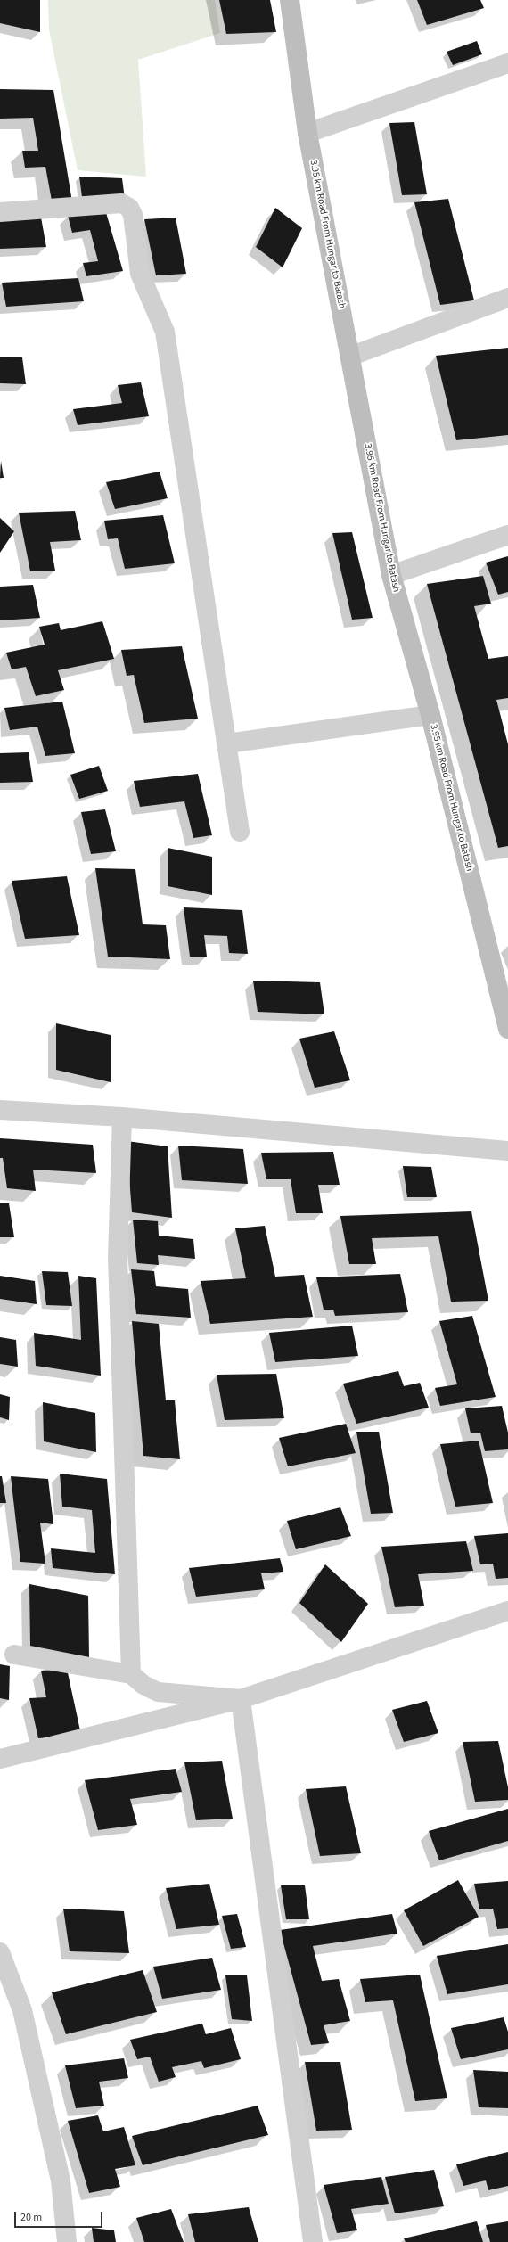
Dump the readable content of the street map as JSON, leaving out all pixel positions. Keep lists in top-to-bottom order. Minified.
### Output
{"streets":{"street":["3.95 km Road From Hungar to Batash"]},"scale_bar":"20 m"}
